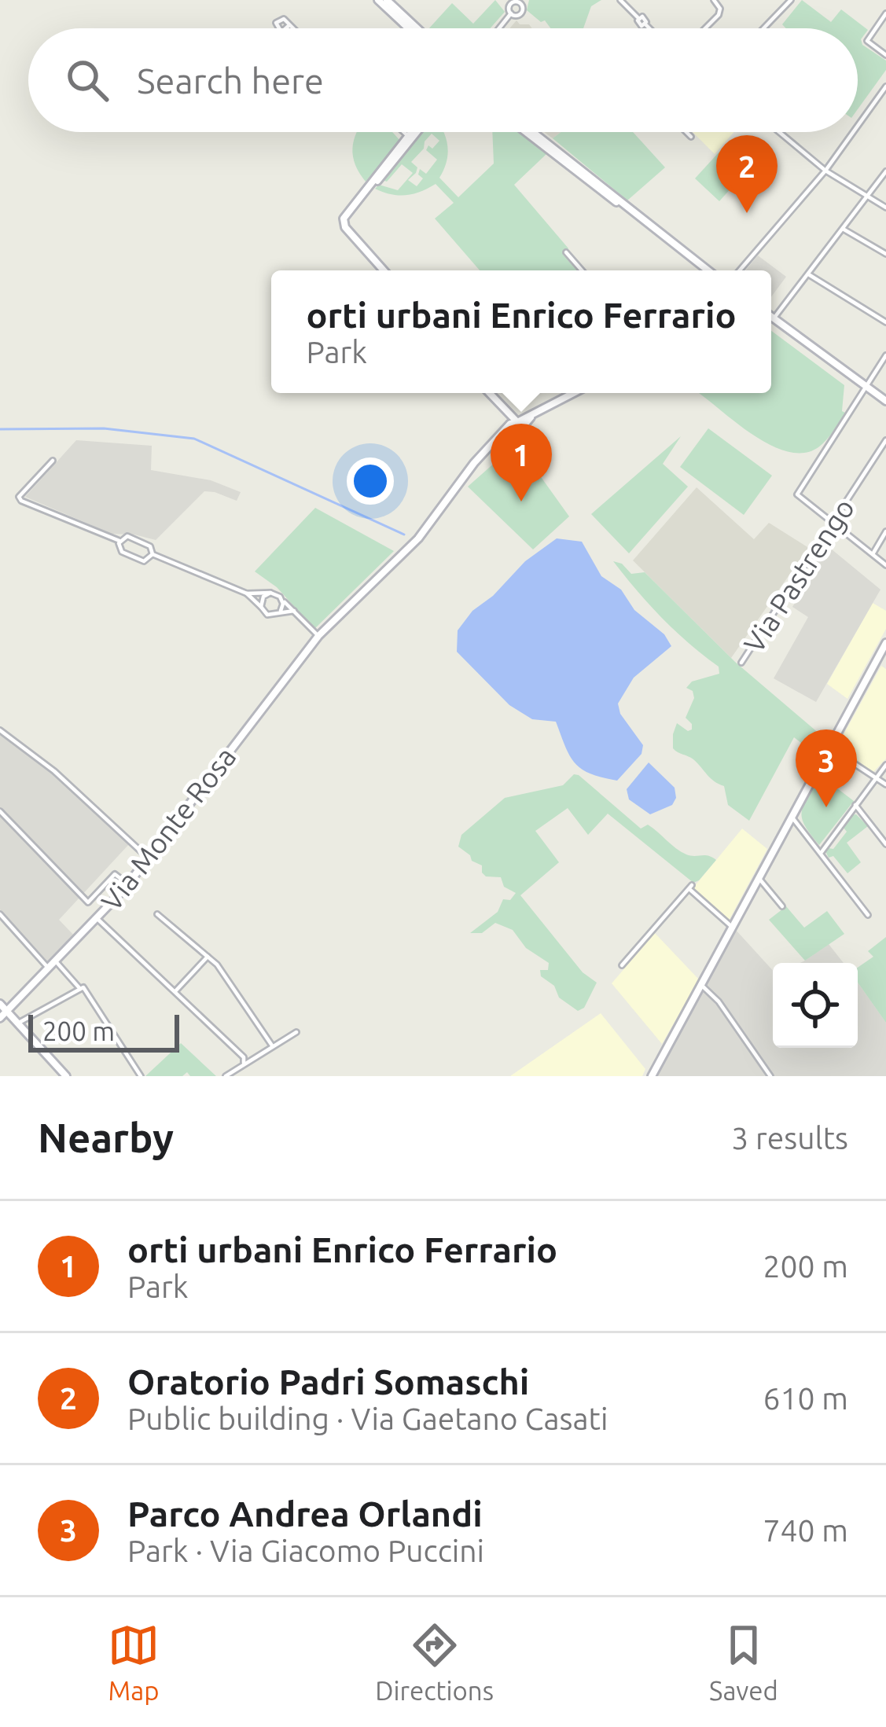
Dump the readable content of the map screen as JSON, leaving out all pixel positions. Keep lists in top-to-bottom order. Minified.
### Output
{"streets":{"street":["Via Pastrengo","Via Monte Rosa"]},"scale_bar":"200 m","page":{"search":"Search here","pins":["2","1","3"],"popup":["orti urbani Enrico Ferrario","Park"],"scale":"200 m","heading":["Nearby","3 results"],"list":[{"mark":"1","name":"orti urbani Enrico Ferrario","note":"Park","value":"200 m"},{"mark":"2","name":"Oratorio Padri Somaschi","note":"Public building · Via Gaetano Casati","value":"610 m"},{"mark":"3","name":"Parco Andrea Orlandi","note":"Park · Via Giacomo Puccini","value":"740 m"}],"nav":["Map","Directions","Saved"]}}
